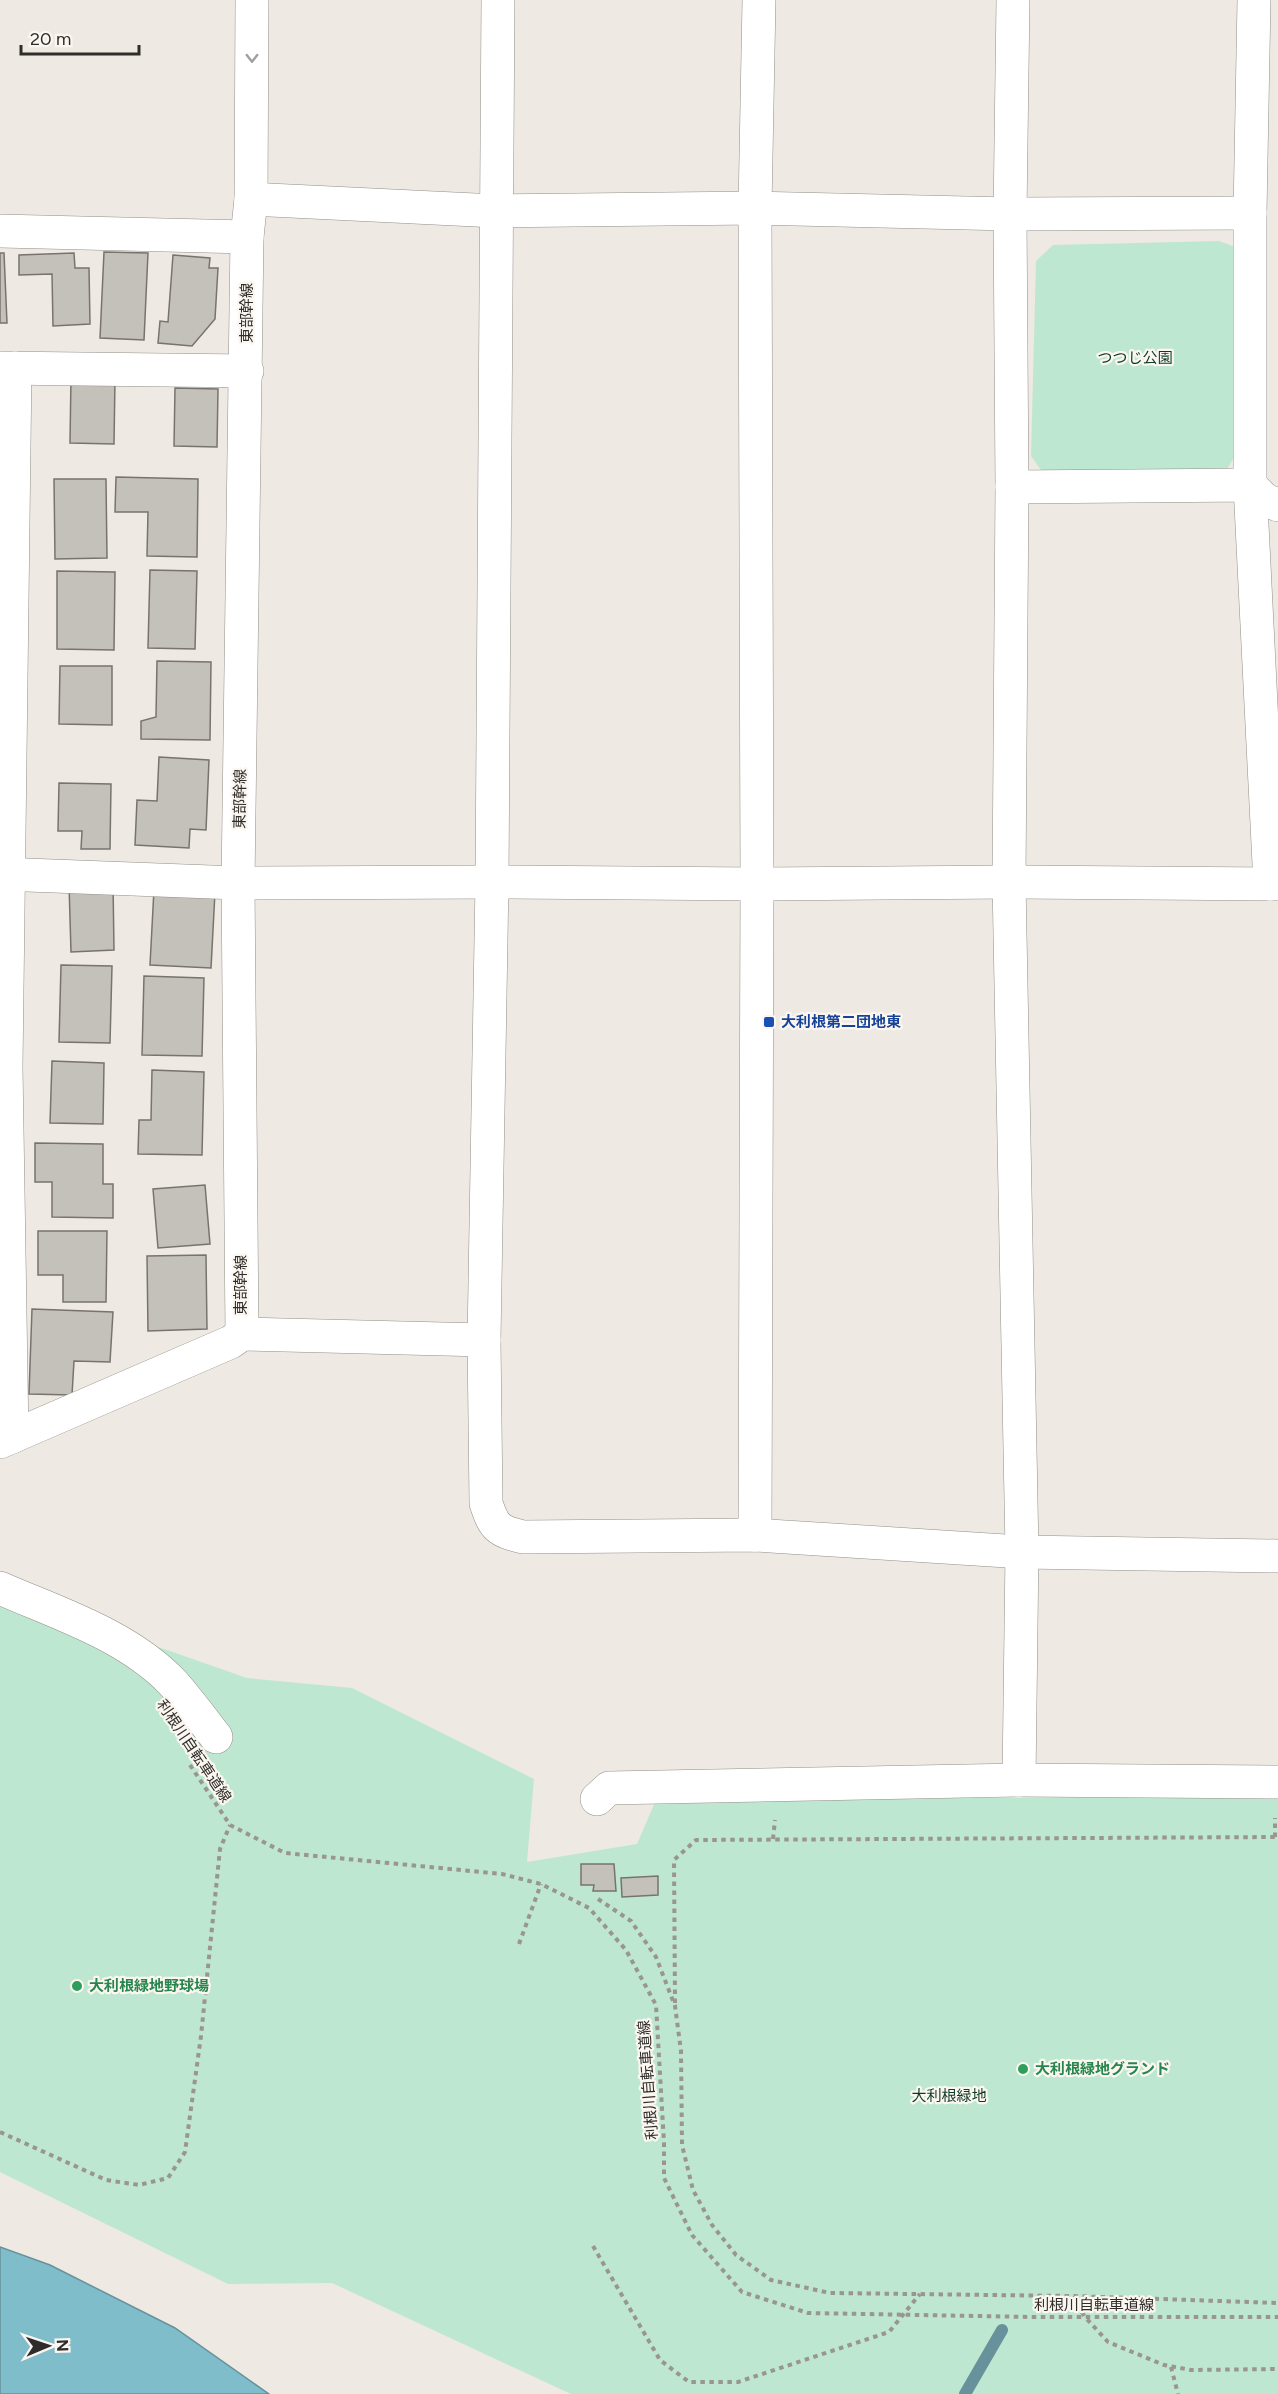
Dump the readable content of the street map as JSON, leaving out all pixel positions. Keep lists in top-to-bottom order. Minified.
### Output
{"streets":{"street":["東部幹線"],"path":["利根川自転車道線"]},"parks":["つつじ公園","大利根緑地"],"places":{"transit":["大利根第二団地東"],"other":["大利根緑地野球場","大利根緑地グランド"]},"scale_bar":"20 m","north":"right"}
